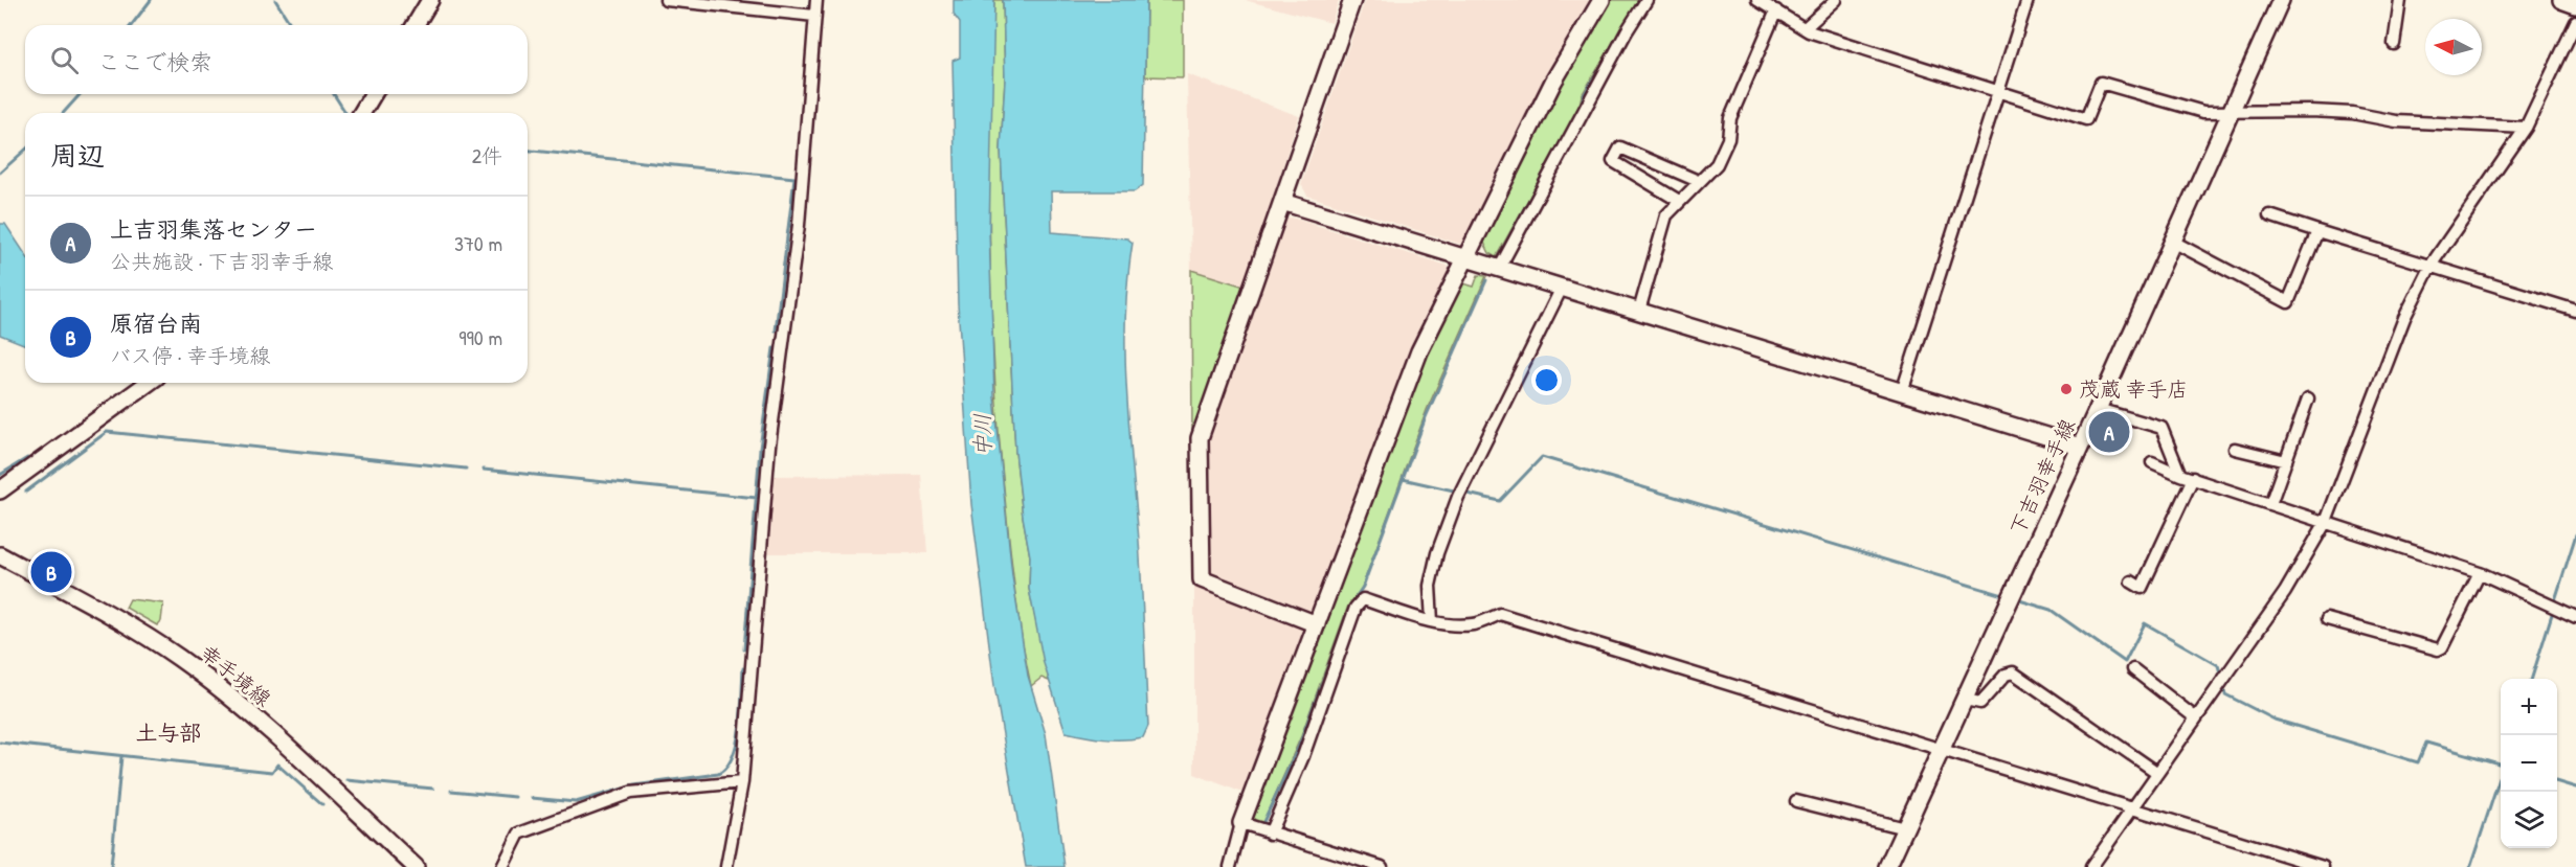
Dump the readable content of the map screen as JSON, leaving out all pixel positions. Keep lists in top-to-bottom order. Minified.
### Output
{"streets":{"street":["下吉羽幸手線","幸手境線"]},"districts":["土与部"],"water":["中川"],"places":["茂蔵 幸手店"],"north":"left","page":{"search":"ここで検索","heading":["周辺","2件"],"list":[{"mark":"A","name":"上吉羽集落センター","note":"公共施設 · 下吉羽幸手線","value":"370 m"},{"mark":"B","name":"原宿台南","note":"バス停 · 幸手境線","value":"990 m"}],"pins":["A","B"],"map_buttons":["+","−"]}}
